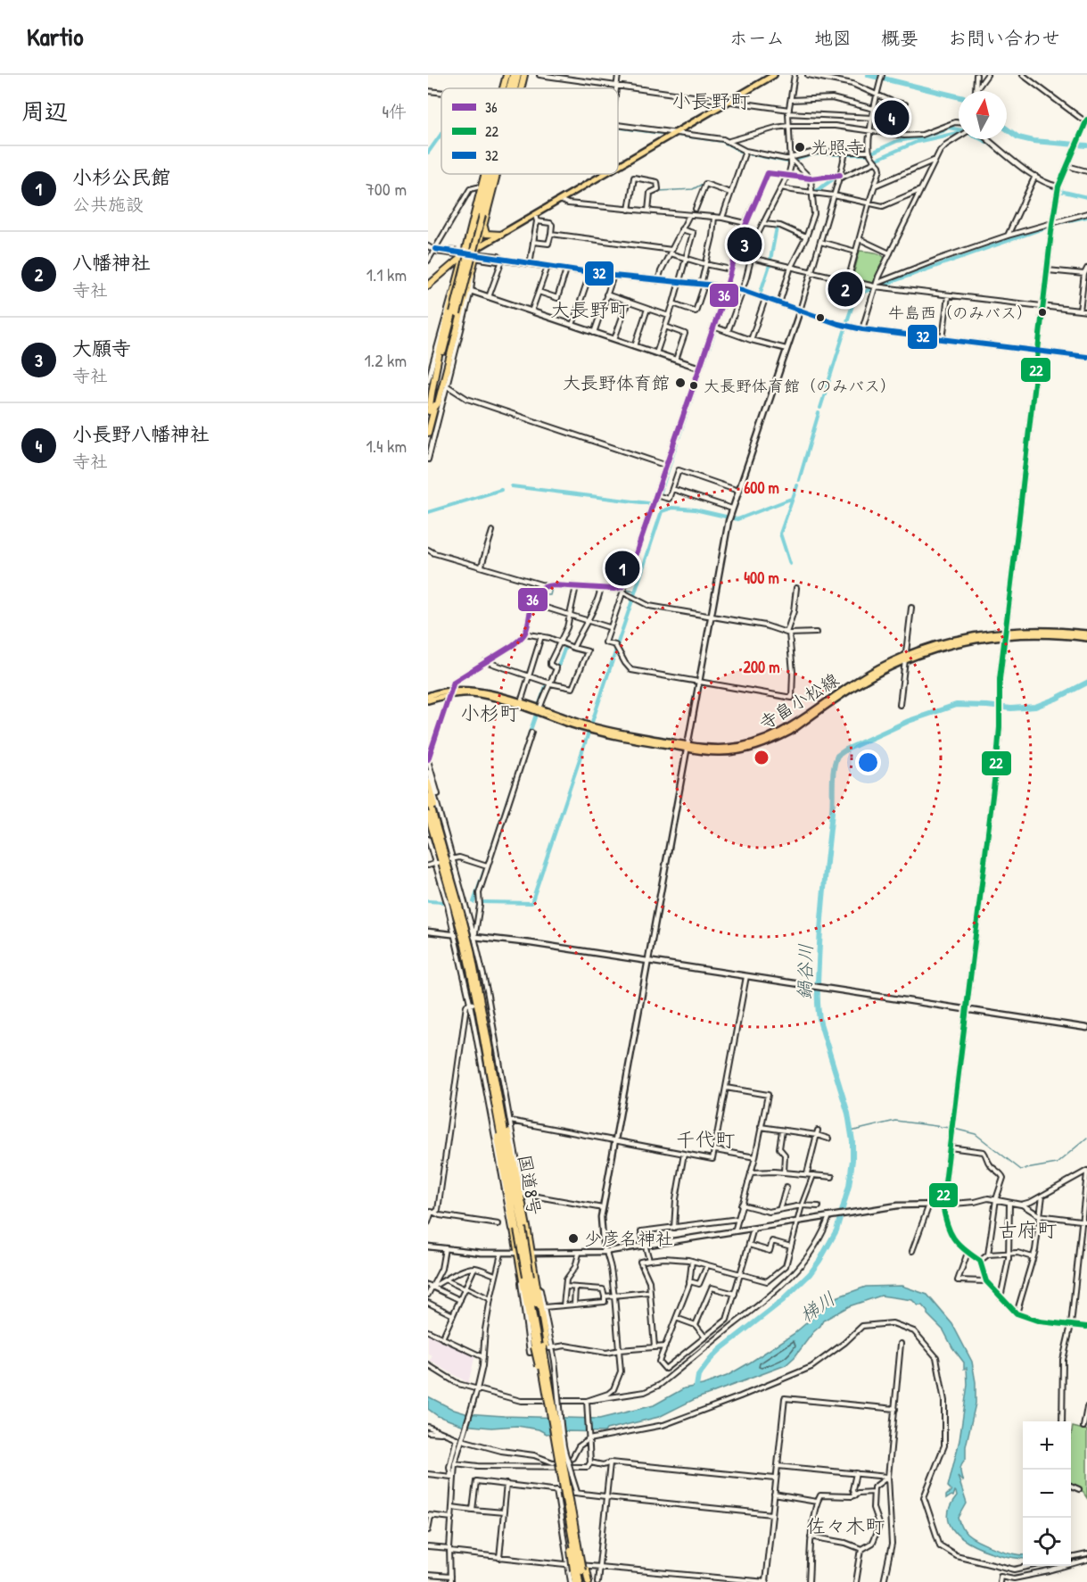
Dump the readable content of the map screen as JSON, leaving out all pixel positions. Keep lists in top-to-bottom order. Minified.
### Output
{"streets":{"highway":["国道8号"],"main road":["寺畠小松線"]},"districts":["小長野町","大長野町","小杉町","千代町","古府町","佐々木町"],"water":["鍋谷川","梯川"],"places":["光照寺","牛島西（のみバス）","大長野体育館","大長野体育館（のみバス）","少彦名神社"],"lines":["transit line 22","transit line 36","transit line 32"],"legend":["36","22","32"],"north":"top","page":{"header":"Kartio","nav":["ホーム","地図","概要","お問い合わせ"],"heading":["周辺","4件"],"pins":["4","3","2","1"],"list":[{"mark":"1","name":"小杉公民館","note":"公共施設","value":"700 m"},{"mark":"2","name":"八幡神社","note":"寺社","value":"1.1 km"},{"mark":"3","name":"大願寺","note":"寺社","value":"1.2 km"},{"mark":"4","name":"小長野八幡神社","note":"寺社","value":"1.4 km"}],"map_buttons":["+","−"]},"rings":["600 m","400 m","200 m"]}
